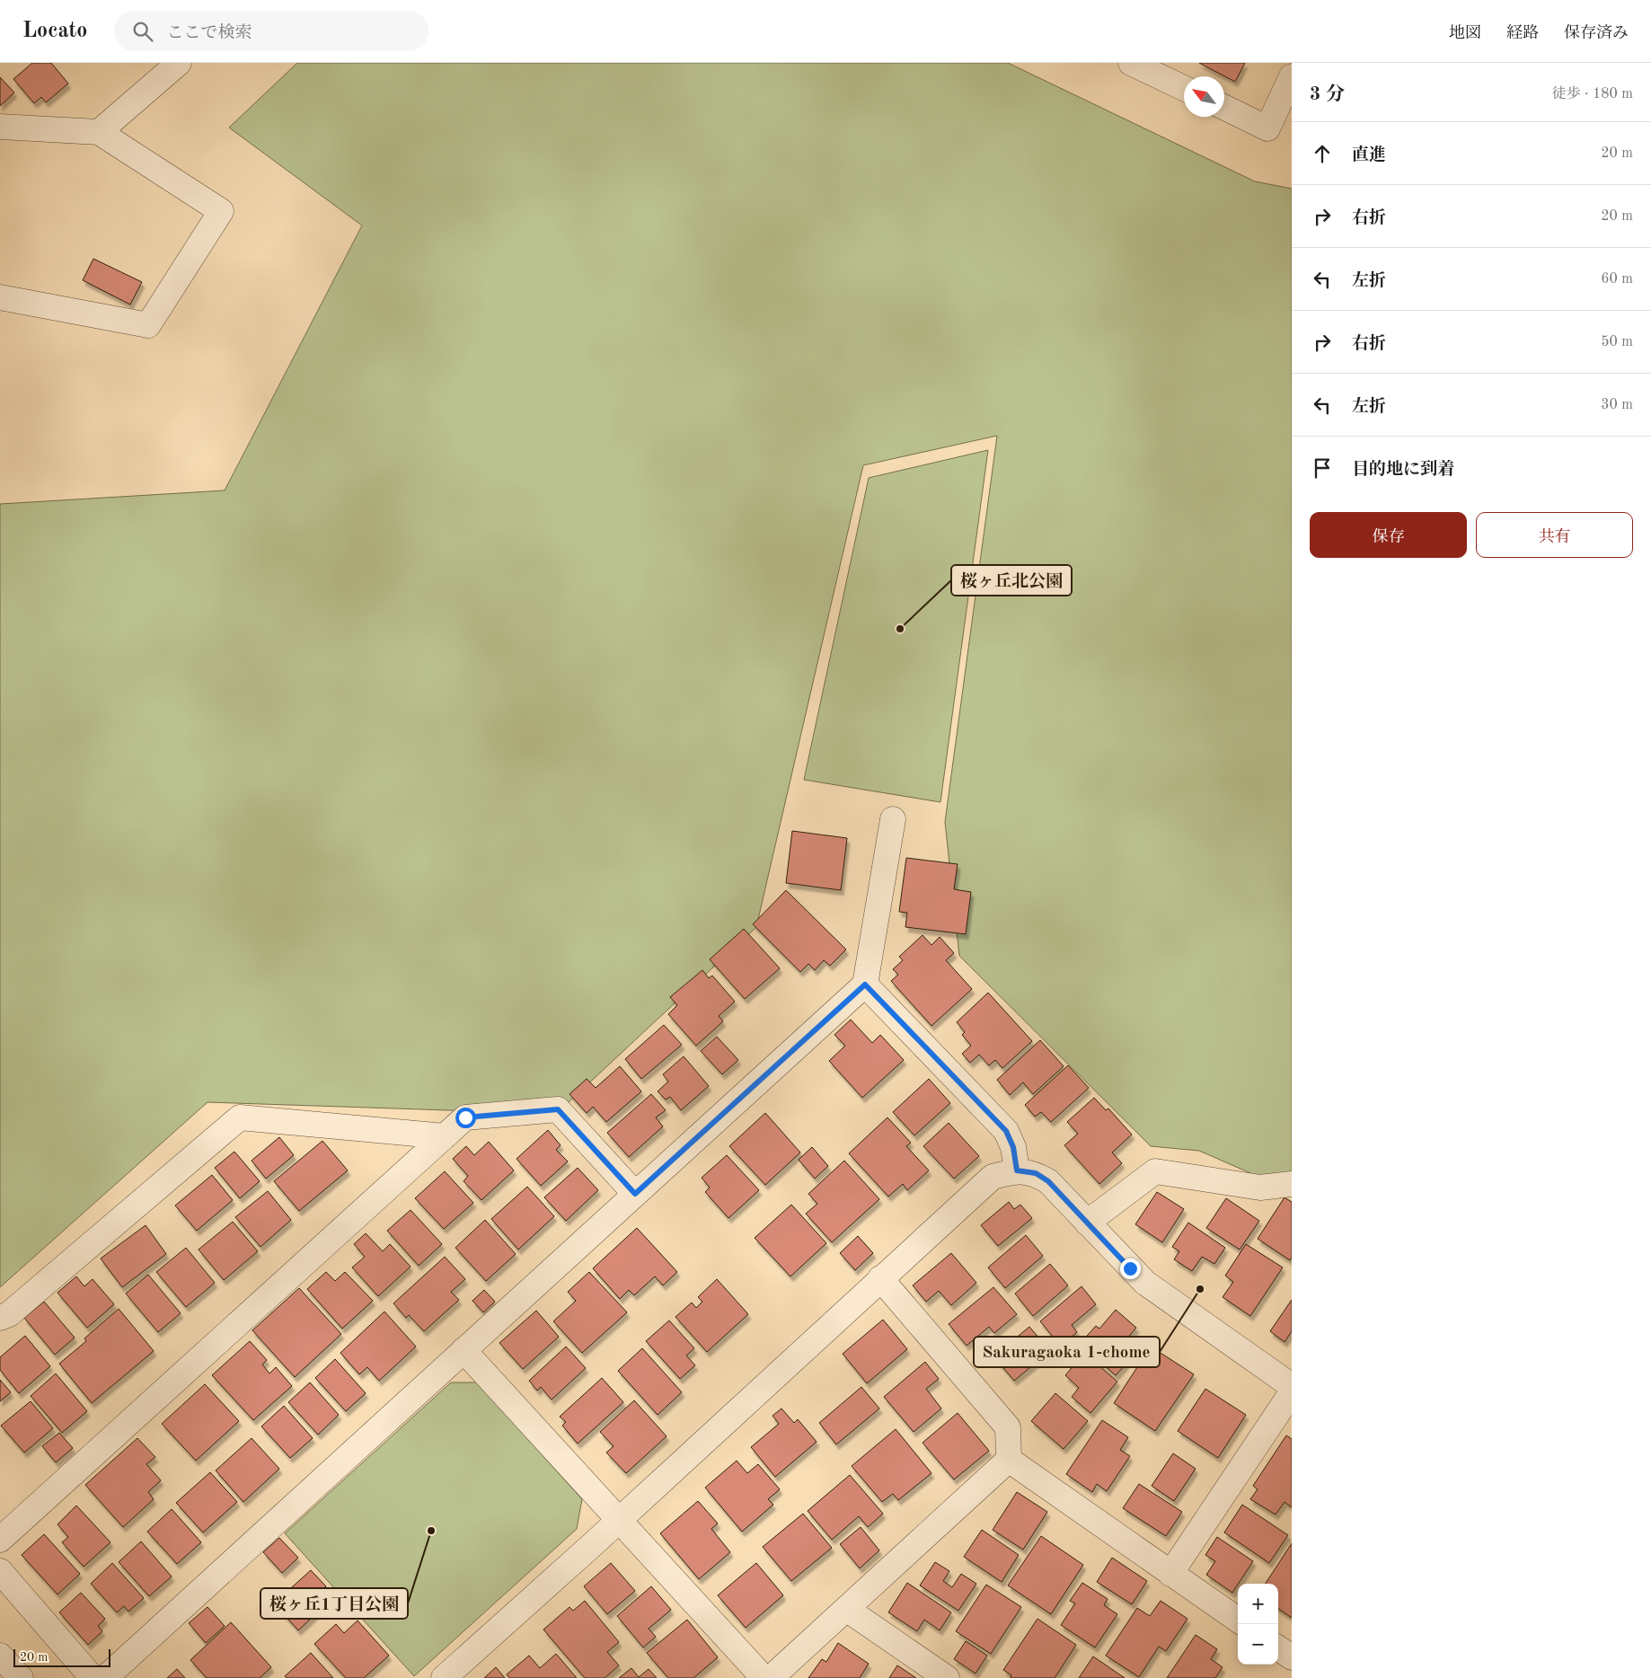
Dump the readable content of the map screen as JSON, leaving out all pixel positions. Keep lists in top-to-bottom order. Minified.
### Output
{"places":["桜ヶ丘北公園","Sakuragaoka 1-chome","桜ヶ丘1丁目公園"],"scale_bar":"20 m","north":"top left","page":{"header":"Locato","search":"ここで検索","nav":["地図","経路","保存済み"],"heading":["3 分","徒歩 · 180 m"],"list":[["直進","20 m"],["右折","20 m"],["左折","60 m"],["右折","50 m"],["左折","30 m"],"目的地に到着"],"buttons":["保存","共有"],"map_buttons":["+","−"],"scale":"20 m"}}
